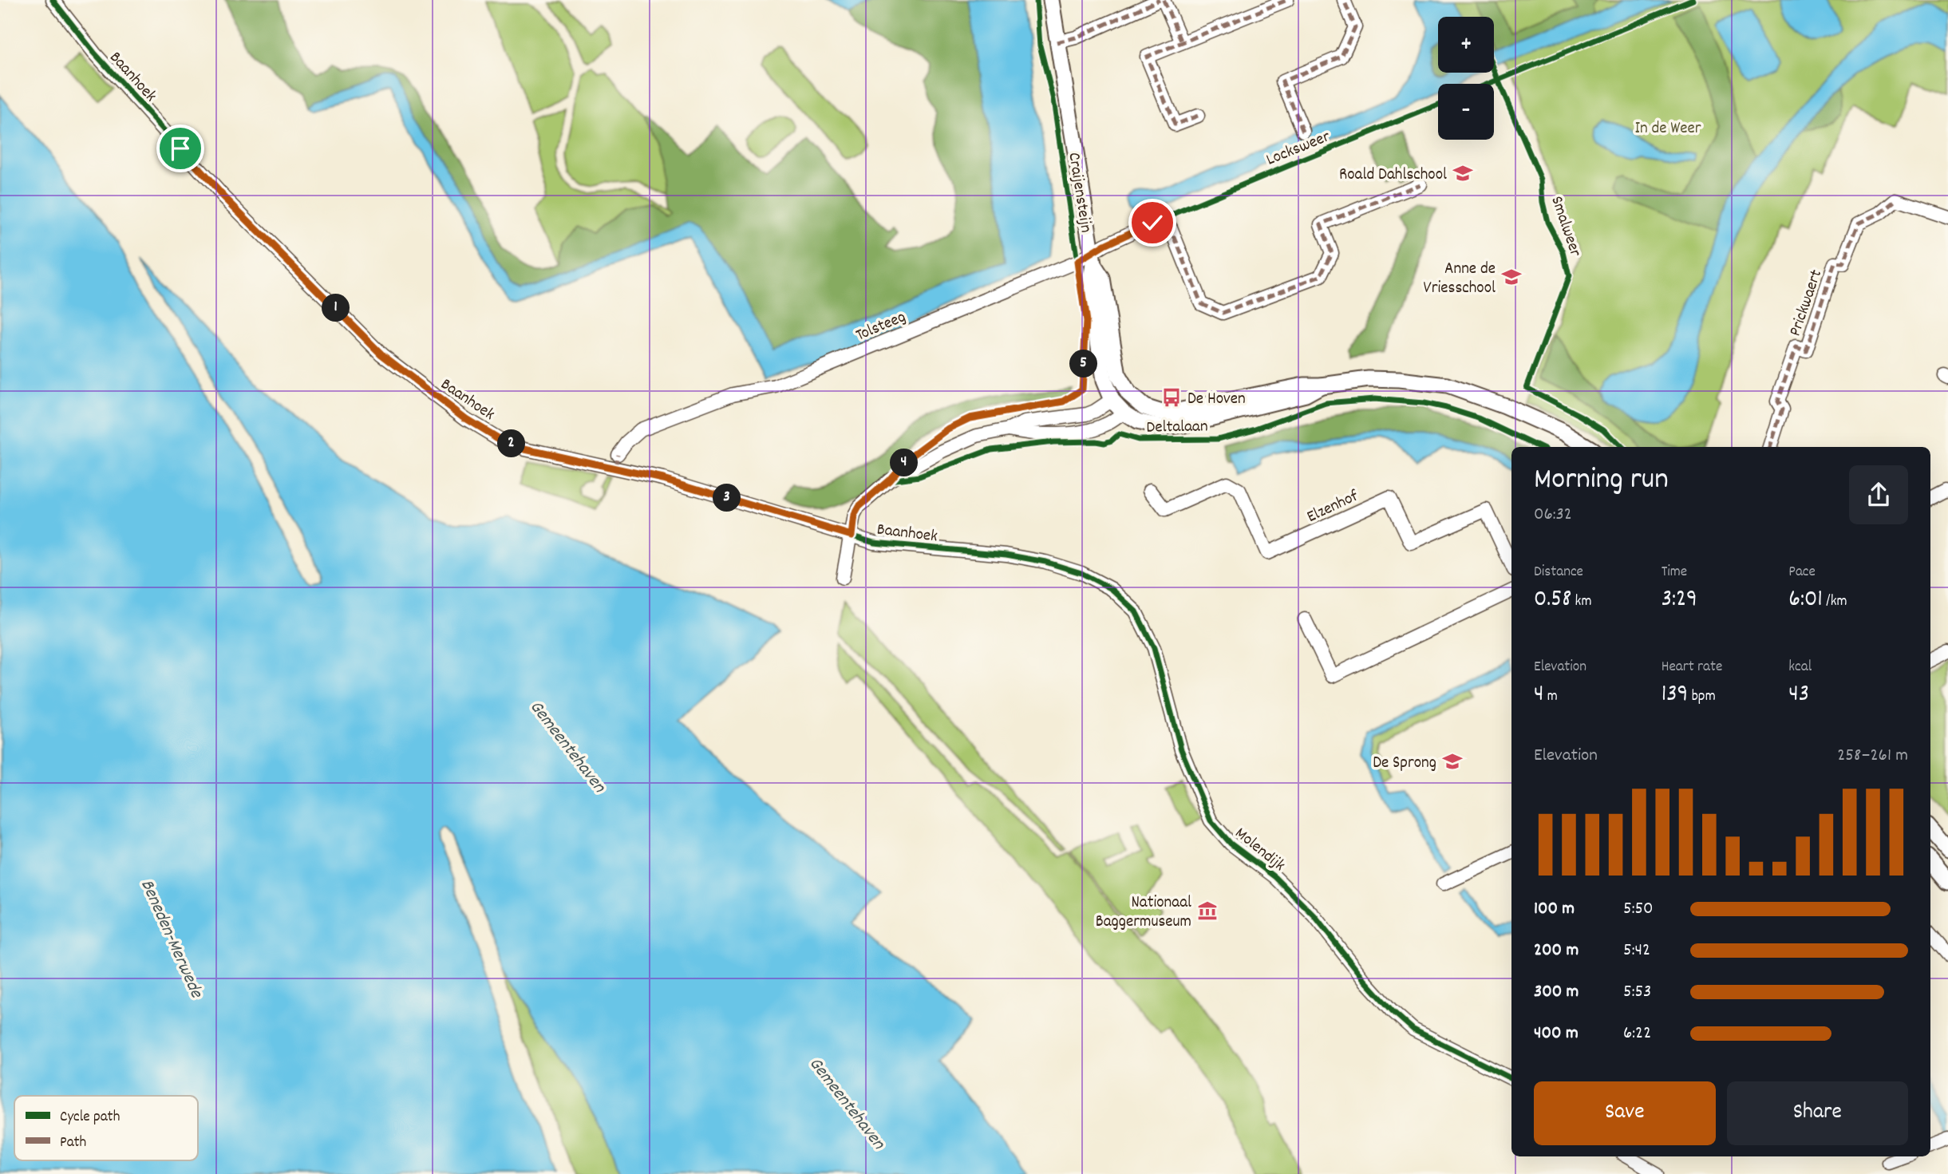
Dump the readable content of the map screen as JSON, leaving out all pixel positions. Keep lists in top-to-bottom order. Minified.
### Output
{"streets":{"street":["Baanhoek","Craijensteijn","Prickwaert","Tolsteeg","Deltalaan","Elzenhof","Molendijk"],"cycle path":["Locksweer","Smalweer"]},"crossings":[["Baanhoek","Deltalaan"],["Baanhoek","Molendijk"],["Craijensteijn","Tolsteeg"],["Craijensteijn","Deltalaan"]],"water":["Gemeentehaven","Beneden-Merwede"],"parks":["In de Weer"],"places":{"school or university":["Roald Dahlschool","Anne de Vriesschool","De Sprong"],"bus stop":["De Hoven"],"museum":["Nationaal Baggermuseum"]},"legend":["Cycle path","Path"],"page":{"map_buttons":["+","−"],"pins":["1","5","2","4","3"],"heading":["Morning run","06:32"],"stats":[["Distance","0.58 km"],["Time","3:29"],["Pace","6:01 /km"],["Elevation","4 m"],["Heart rate","139 bpm"],["kcal","43"]],"chart":["Elevation","258–261 m"],"list":[{"name":"100 m","note":"5:50"},{"name":"200 m","note":"5:42"},{"name":"300 m","note":"5:53"},{"name":"400 m","note":"6:22"}],"buttons":["Save","Share"]}}
